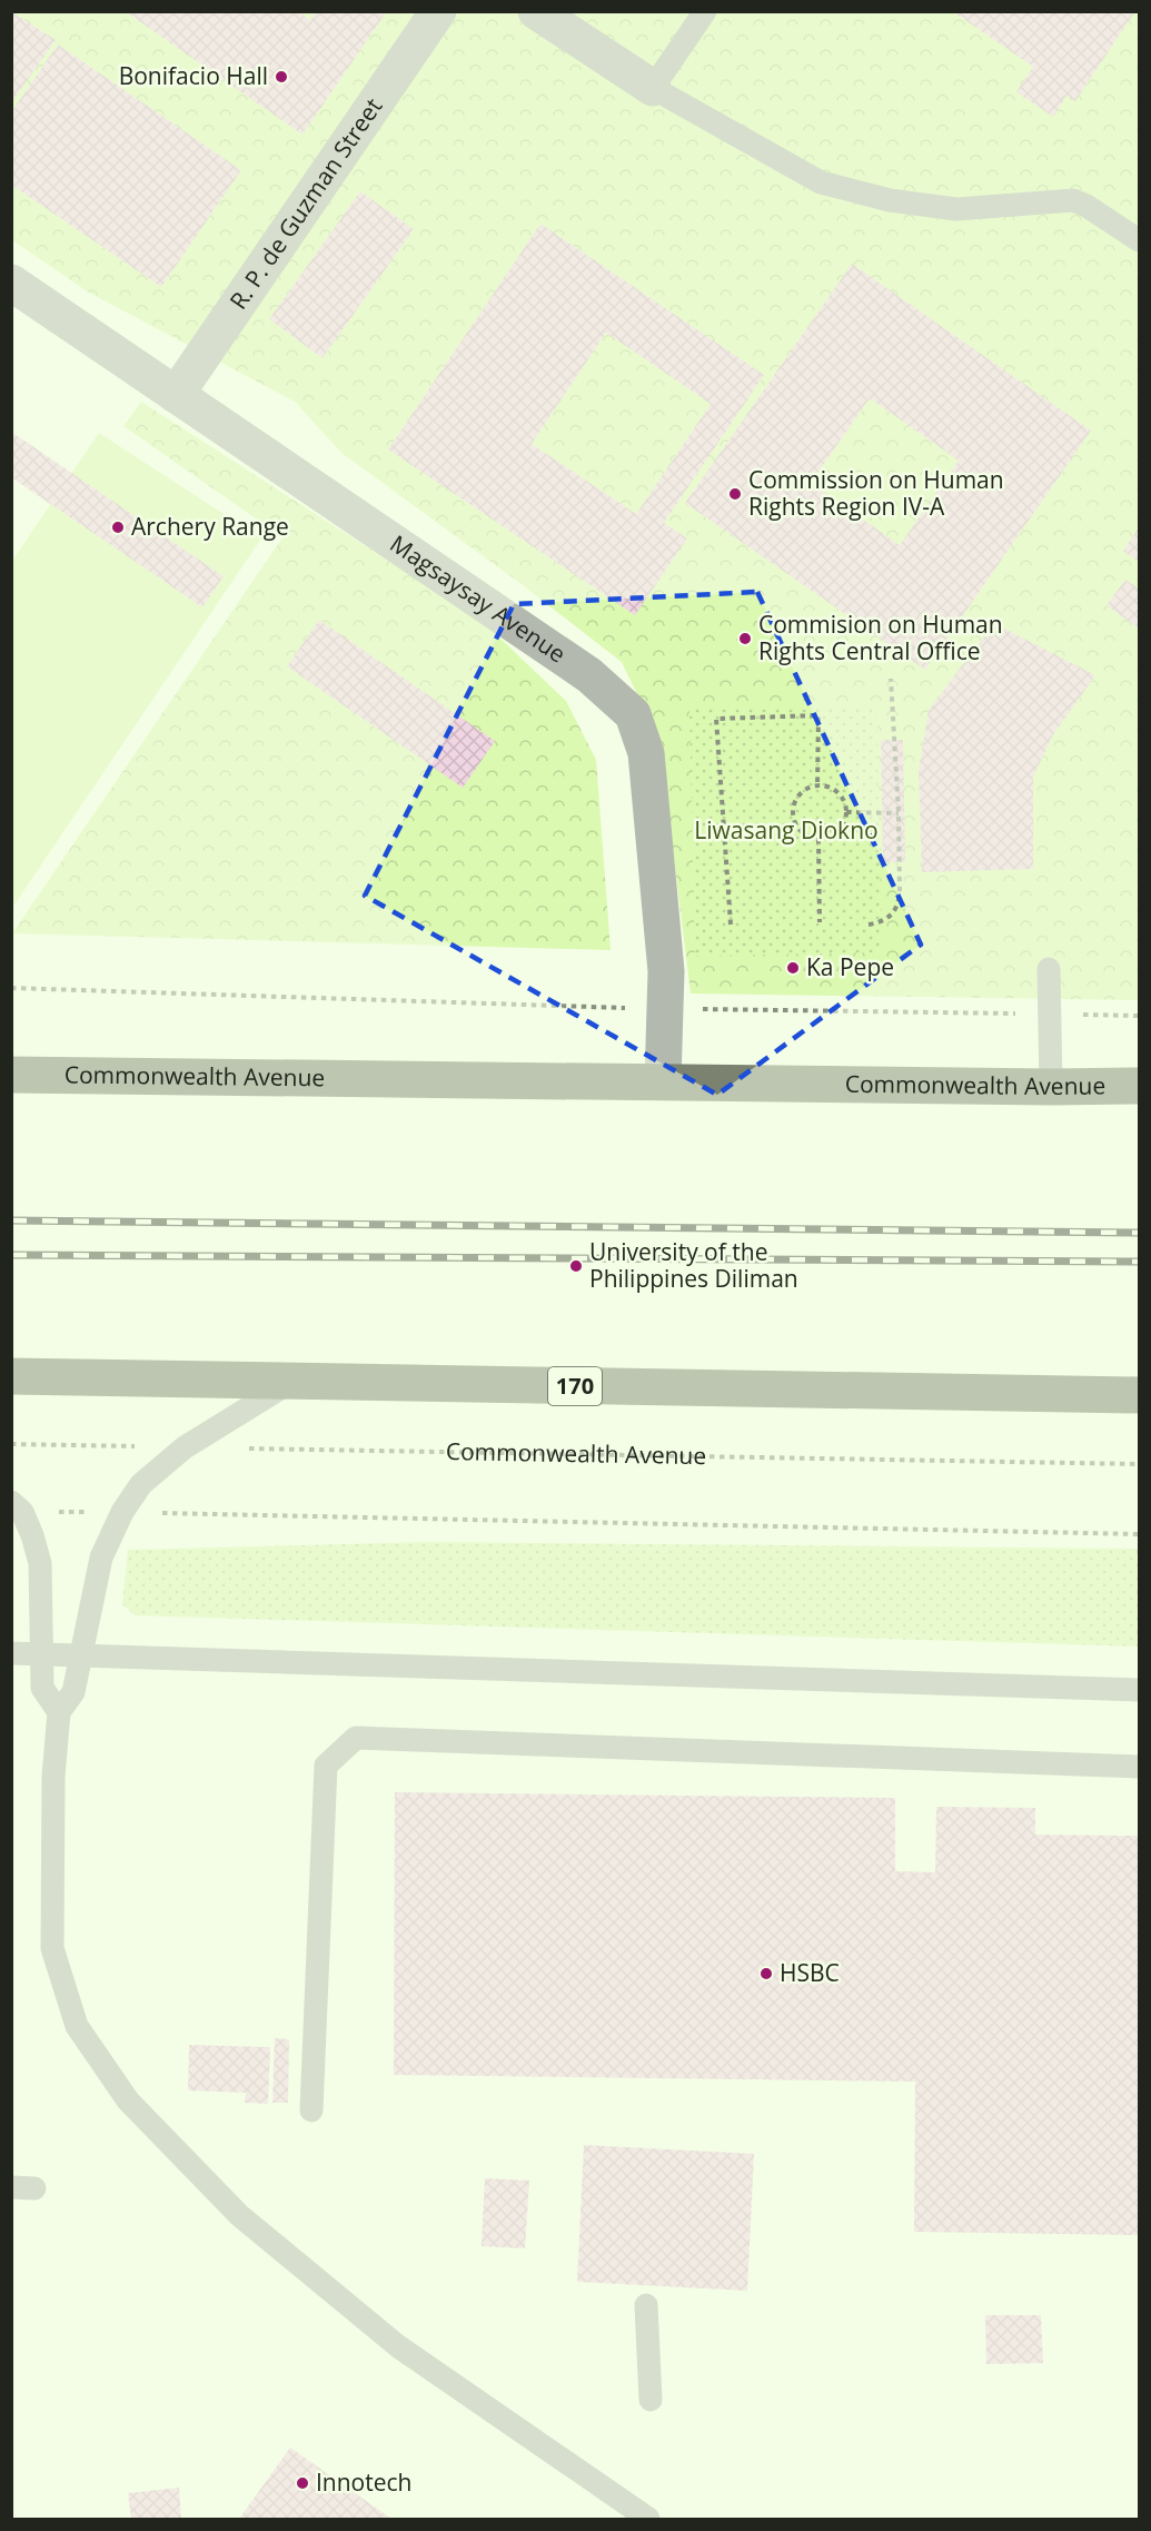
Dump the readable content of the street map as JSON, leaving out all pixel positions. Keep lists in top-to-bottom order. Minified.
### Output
{"streets":{"main road":["Commonwealth Avenue","170"],"street":["R. P. de Guzman Street","Magsaysay Avenue"]},"crossings":[["R. P. de Guzman Street","Magsaysay Avenue"],["Magsaysay Avenue","Commonwealth Avenue"]],"parks":["Liwasang Diokno"],"places":["Bonifacio Hall","Commission on Human Rights Region IV-A","Archery Range","Commision on Human Rights Central Office","Ka Pepe","University of the Philippines Diliman","HSBC","Innotech"]}
